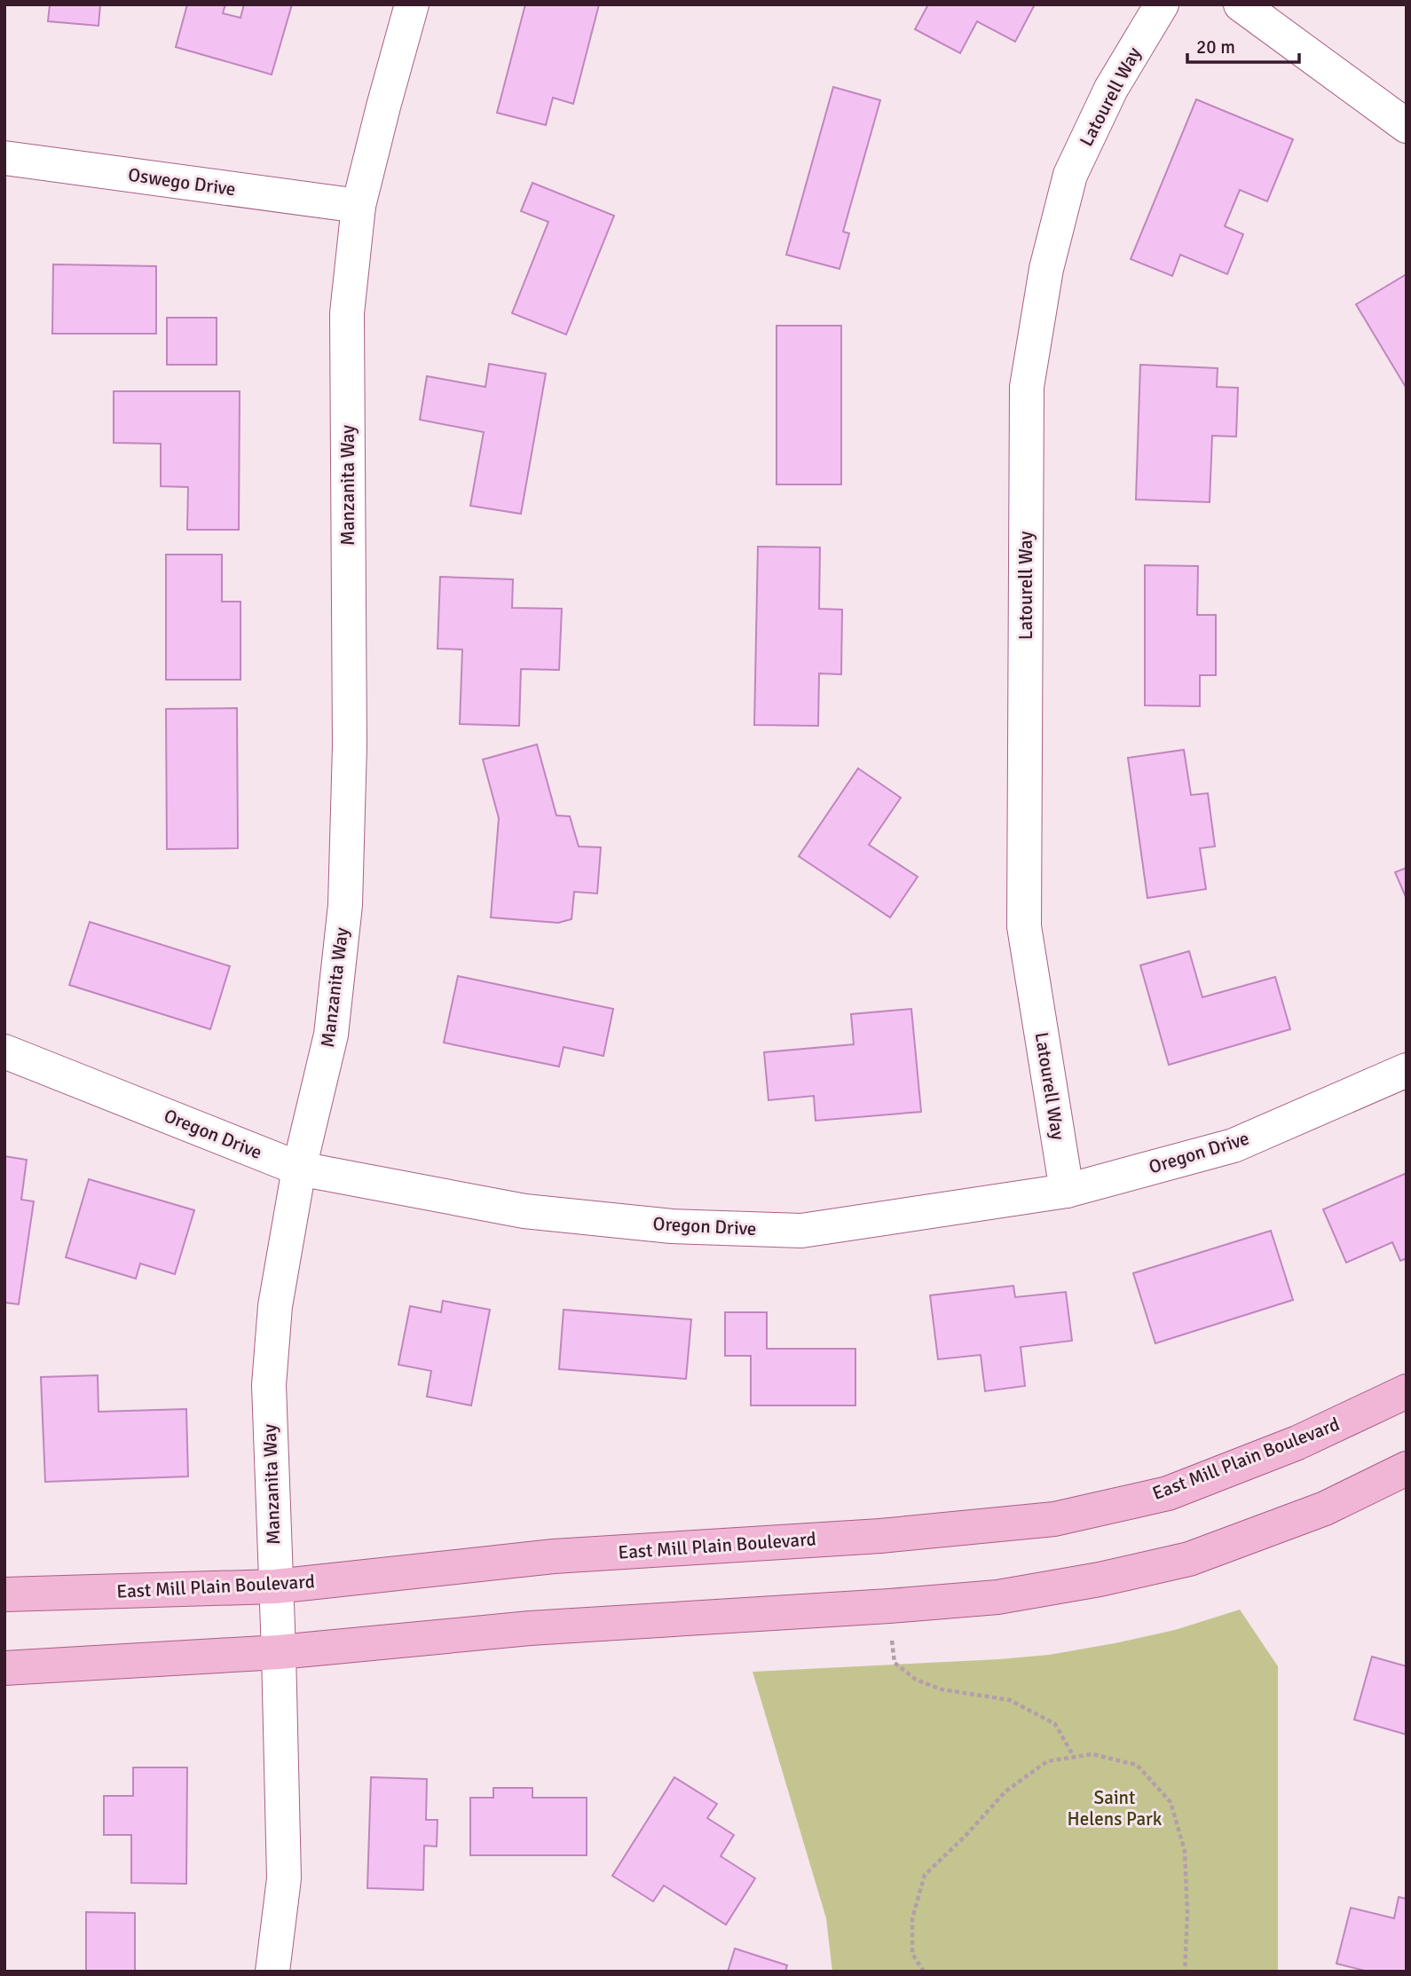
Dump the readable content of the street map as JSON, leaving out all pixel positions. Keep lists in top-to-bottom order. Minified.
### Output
{"streets":{"main road":["East Mill Plain Boulevard"],"street":["Latourell Way","Oswego Drive","Manzanita Way","Oregon Drive"]},"crossings":[["Latourell Way","Oregon Drive"],["Oswego Drive","Manzanita Way"],["Manzanita Way","Oregon Drive"],["Manzanita Way","East Mill Plain Boulevard"]],"parks":["Saint Helens Park"],"scale_bar":"20 m"}
